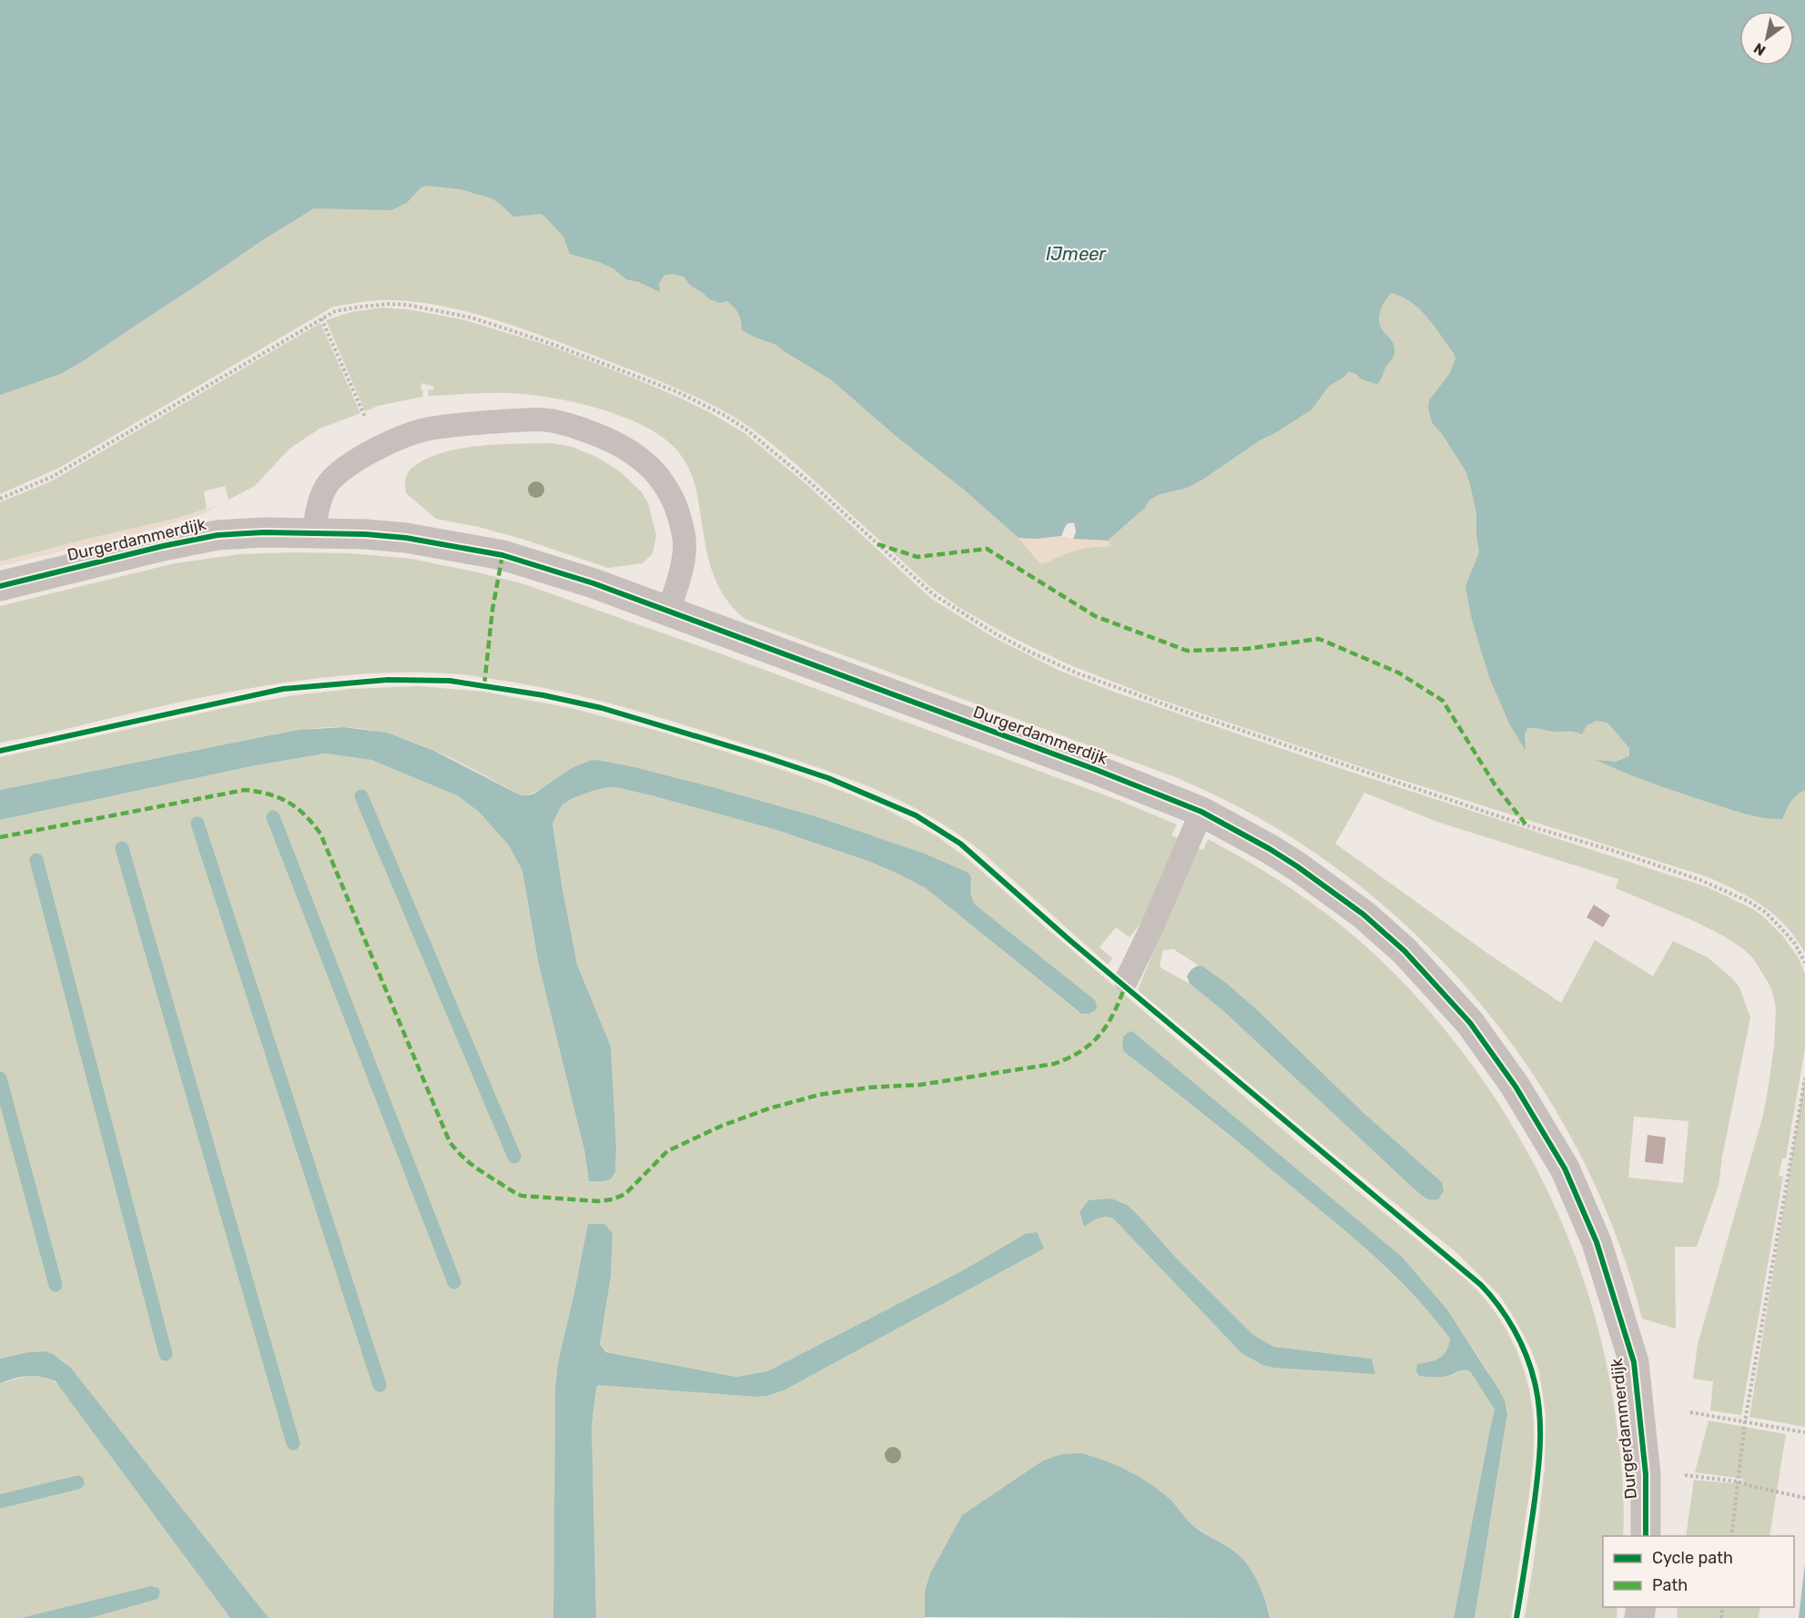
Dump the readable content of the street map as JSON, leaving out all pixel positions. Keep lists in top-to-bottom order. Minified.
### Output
{"streets":{"street":["Durgerdammerdijk"]},"water":["IJmeer"],"legend":["Cycle path","Path"],"north":"bottom left"}
